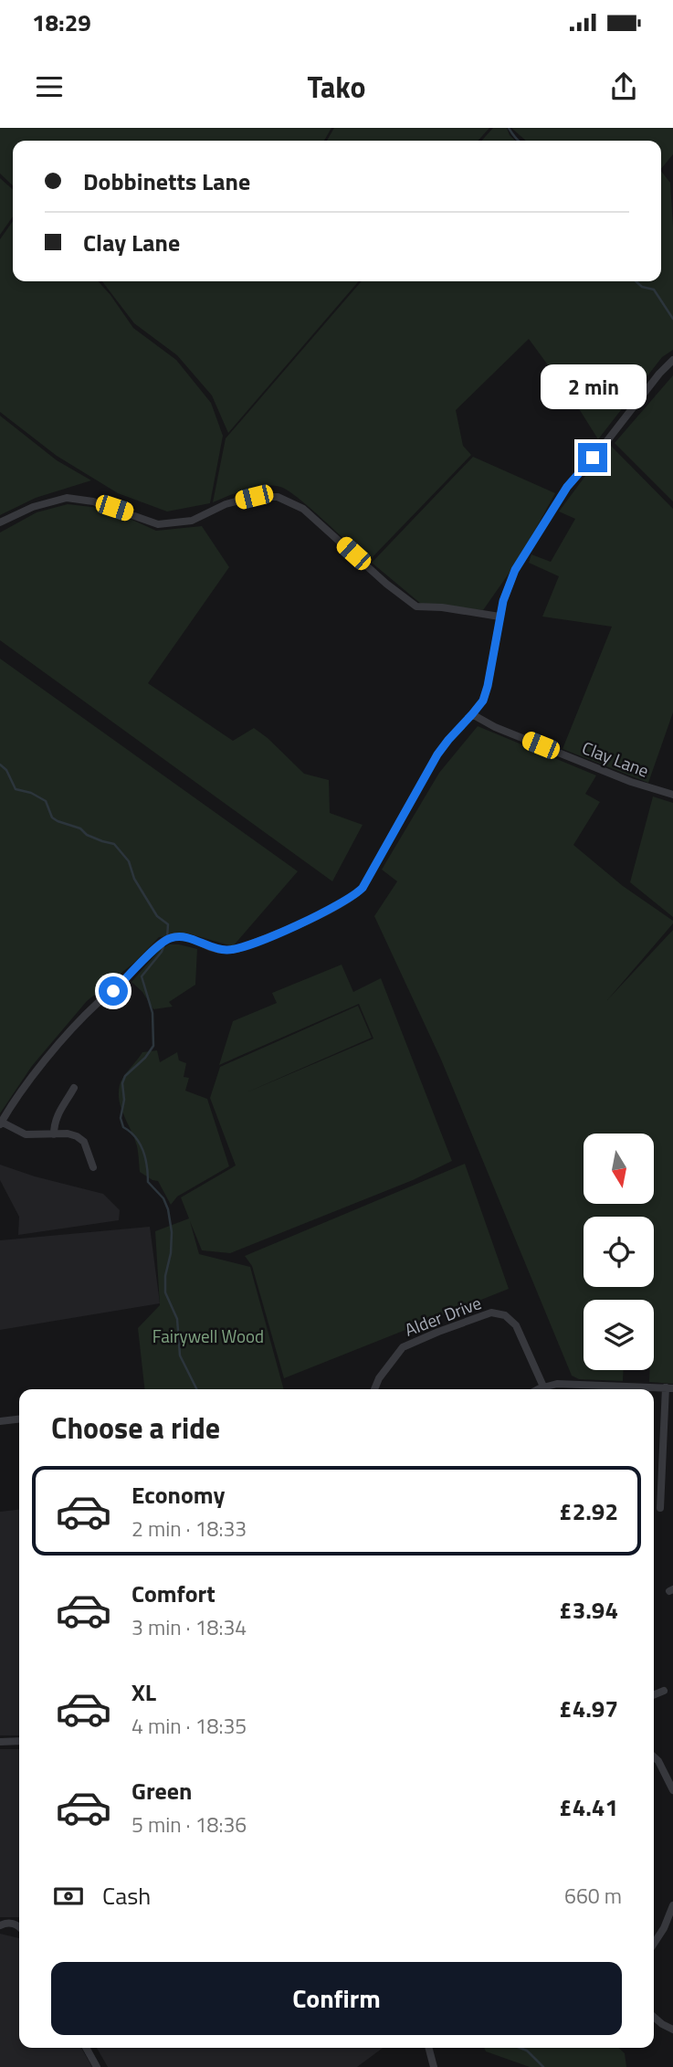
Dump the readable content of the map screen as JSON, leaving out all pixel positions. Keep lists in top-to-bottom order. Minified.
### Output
{"streets":{"street":["Clay Lane","Alder Drive"]},"parks":["Fairywell Wood"],"north":"bottom","page":{"status":"18:29","header":"Tako","banner":["Dobbinetts Lane","Clay Lane"],"bubble":"2 min","heading":"Choose a ride","list":[{"name":"Economy","note":"2 min · 18:33","value":"£2.92"},{"name":"Comfort","note":"3 min · 18:34","value":"£3.94"},{"name":"XL","note":"4 min · 18:35","value":"£4.97"},{"name":"Green","note":"5 min · 18:36","value":"£4.41"}],"pay":["Cash","660 m"],"buttons":"Confirm"}}
